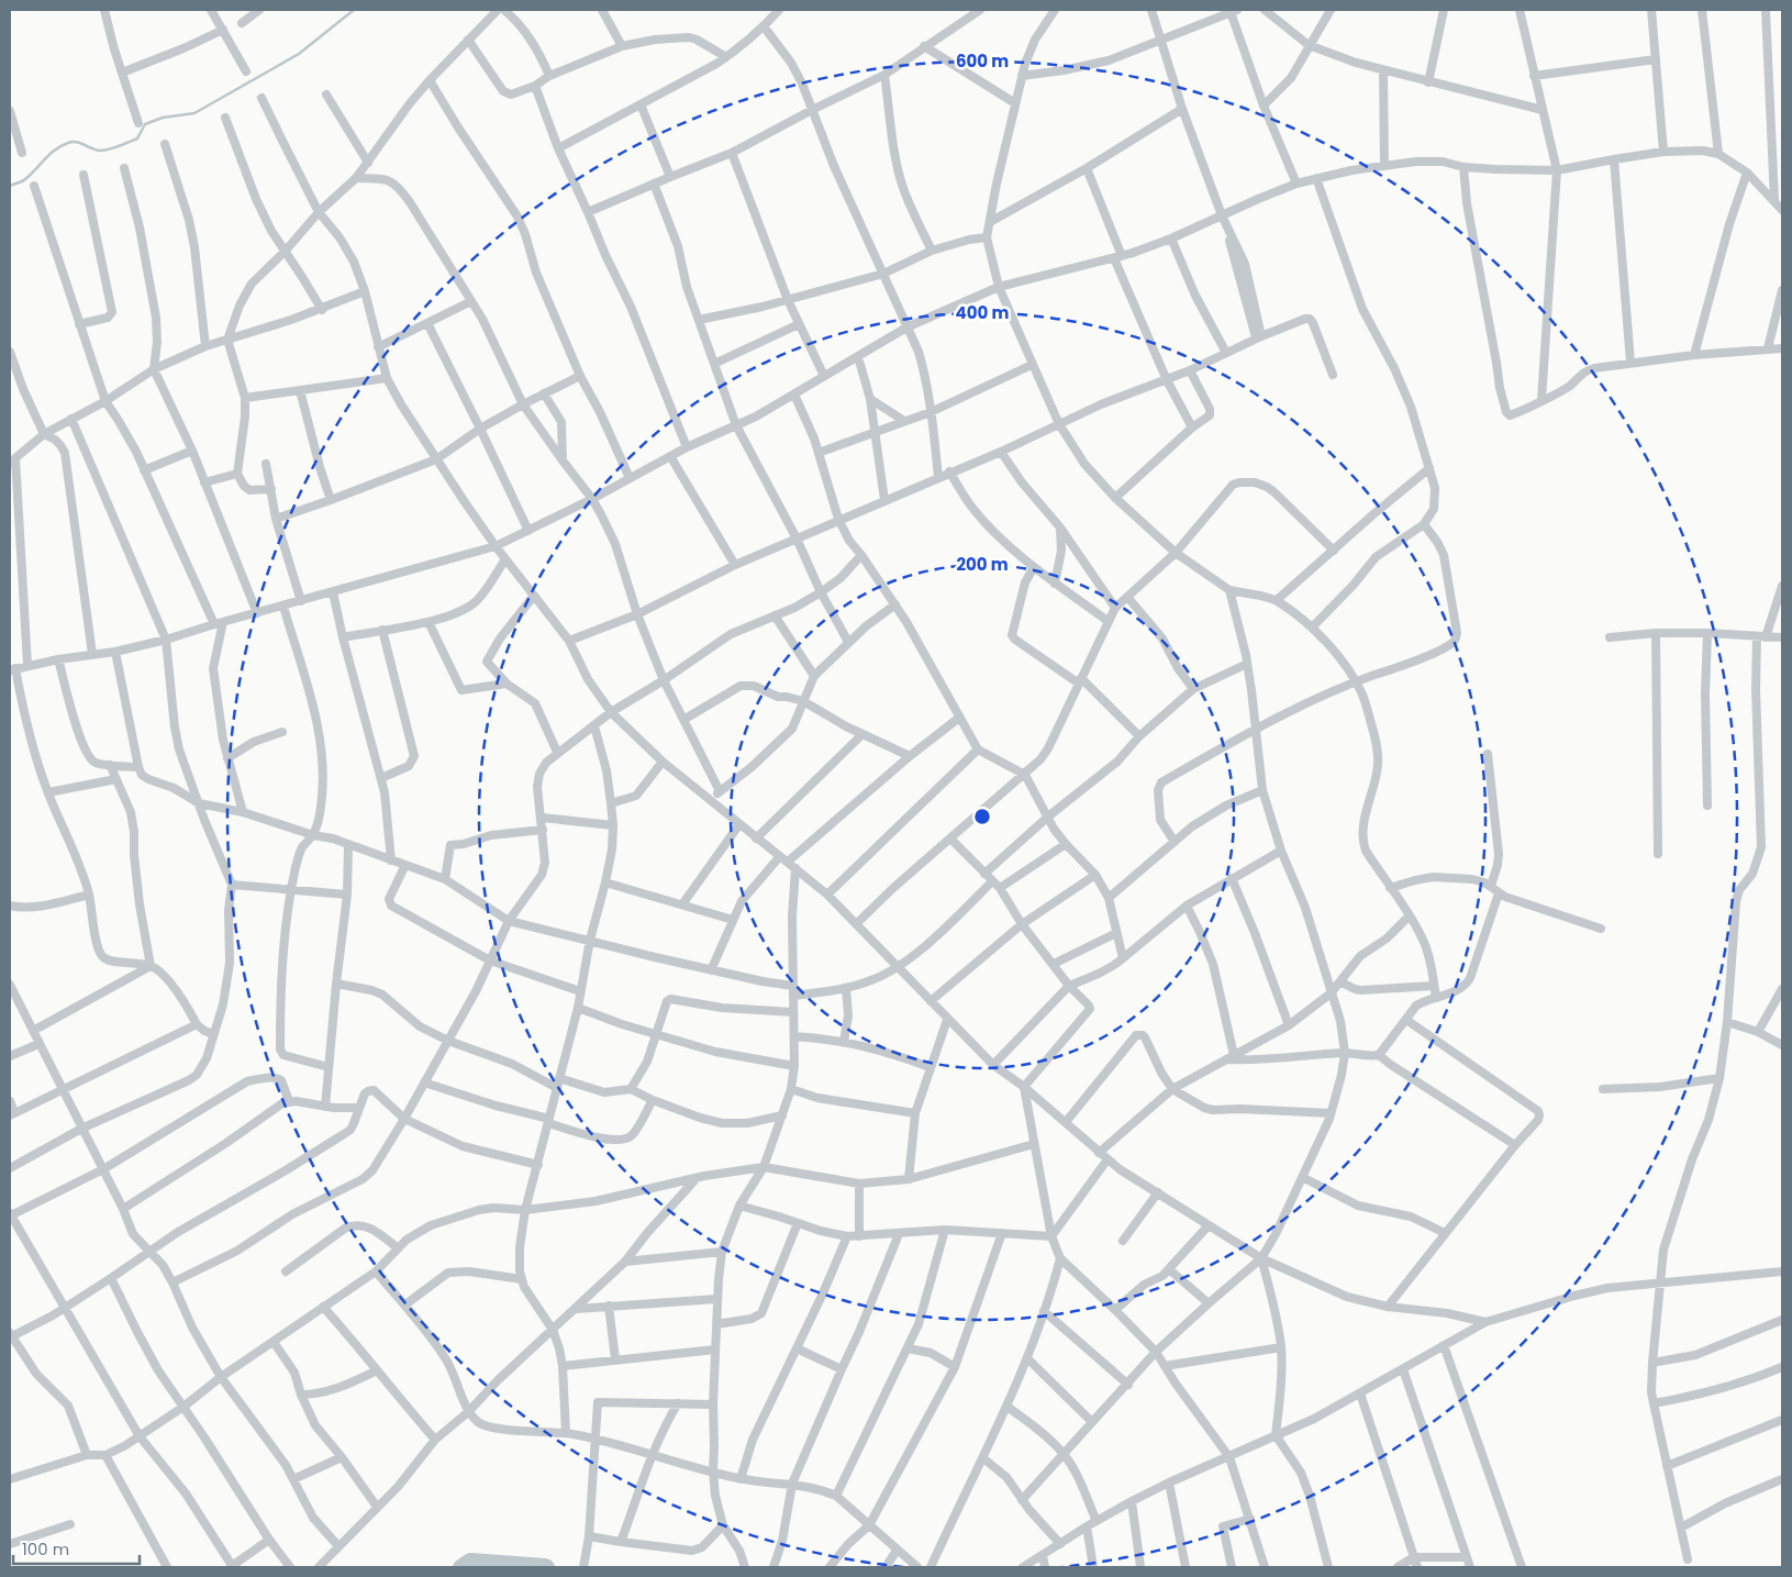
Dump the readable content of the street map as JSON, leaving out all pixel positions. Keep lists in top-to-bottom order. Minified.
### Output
{"scale_bar":"100 m","rings":["600 m","400 m","200 m"]}
